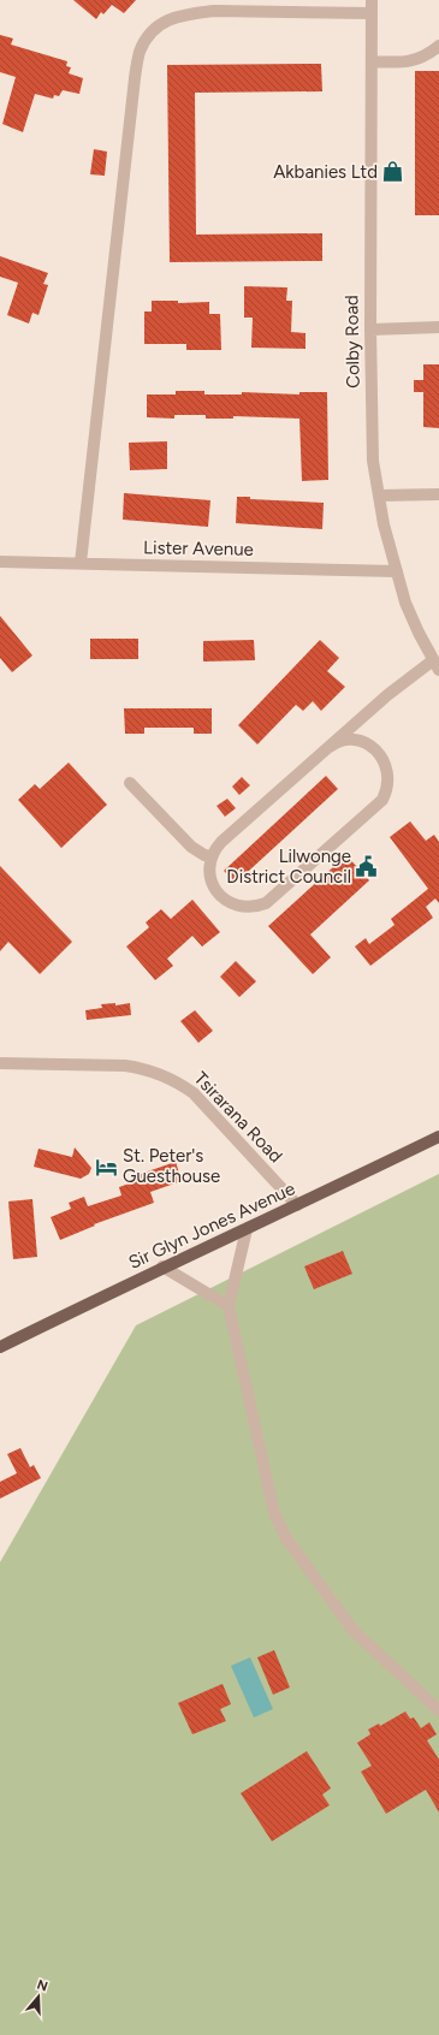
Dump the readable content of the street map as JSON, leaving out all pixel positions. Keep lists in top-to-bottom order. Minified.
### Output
{"streets":{"main road":["Sir Glyn Jones Avenue"],"street":["Colby Road","Lister Avenue","Tsirarana Road"]},"crossings":[["Colby Road","Lister Avenue"],["Tsirarana Road","Sir Glyn Jones Avenue"]],"places":{"shop":["Akbanies Ltd"],"public building":["Lilwonge District Council"],"hotel":["St. Peter's Guesthouse"]},"north":"top"}
